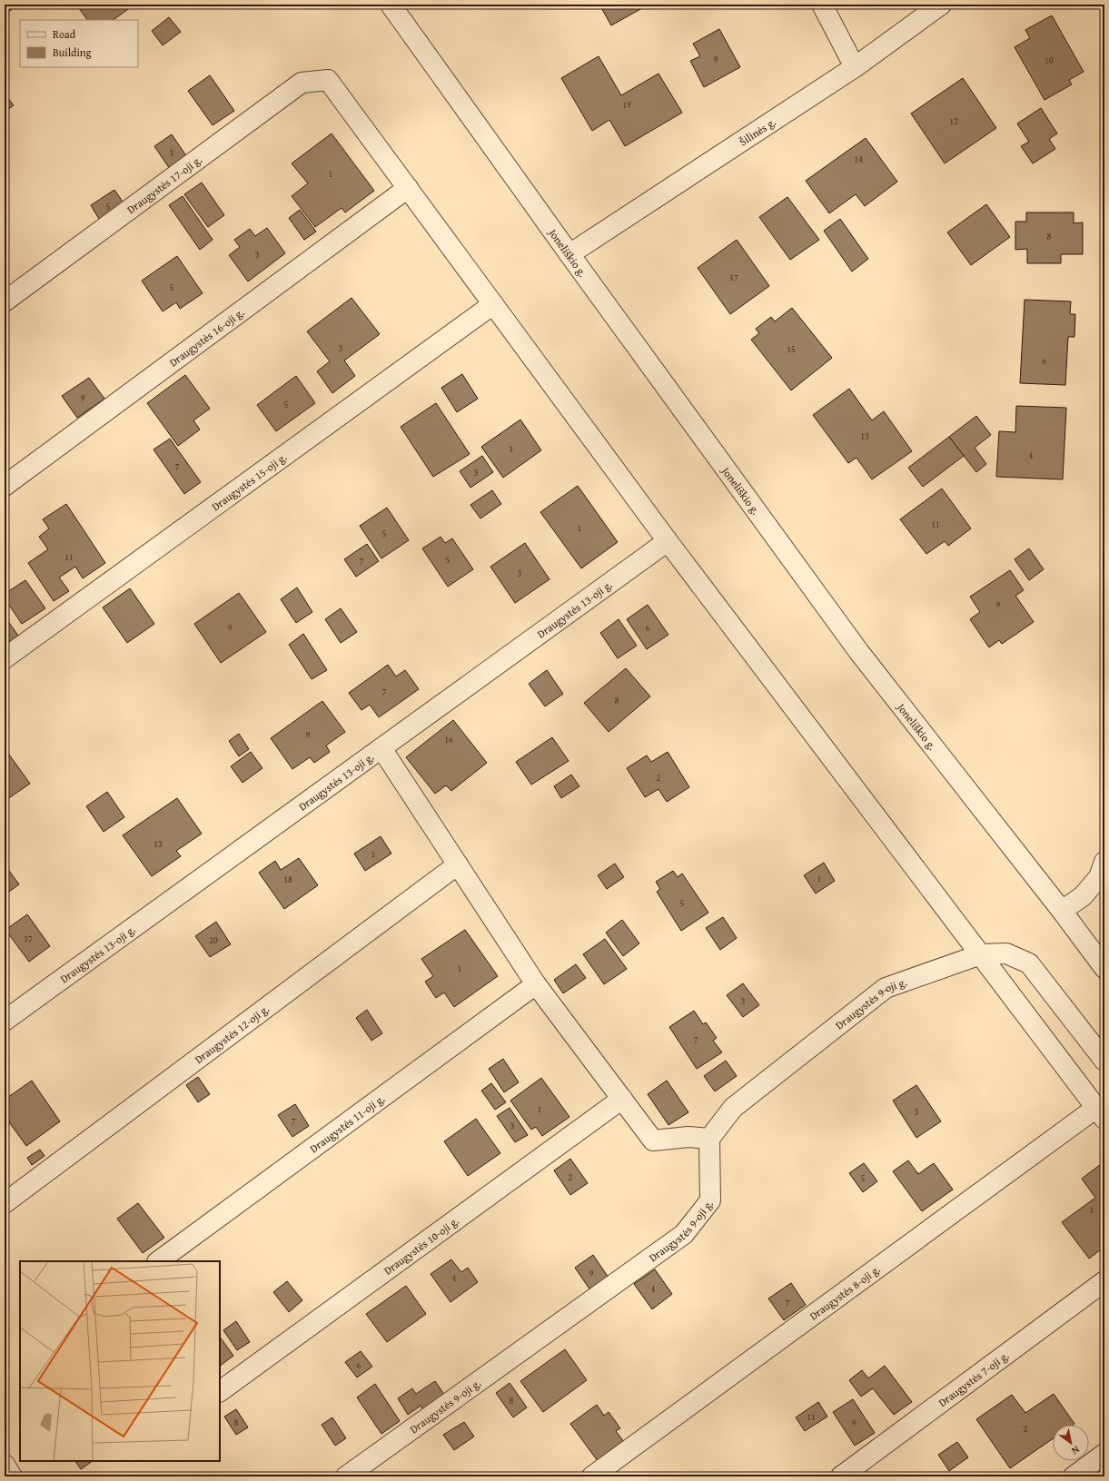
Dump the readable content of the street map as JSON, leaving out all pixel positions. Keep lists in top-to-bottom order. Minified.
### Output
{"streets":{"street":["Šilinės g.","Draugystės 17-oji g.","Joneliškio g.","Draugystės 16-oji g.","Draugystės 15-oji g.","Draugystės 13-oji g.","Draugystės 9-oji g.","Draugystės 12-oji g.","Draugystės 11-oji g.","Draugystės 10-oji g.","Draugystės 8-oji g.","Draugystės 7-oji g."]},"crossings":[["Šilinės g.","Joneliškio g."],["Draugystės 17-oji g.","Draugystės 16-oji g."]],"house_numbers":["9","10","19","12","3","14","1","5","8","3","17","5","3","15","6","9","5","13","1","4","7","3","11","1","5","11","5","7","3","9","9","6","7","8","9","16","2","13","1","1","18","5","17","20","1","3","7","1","3","7","3","2","5","1","9","4","4","7","6","8","11","8","9","2"],"legend":["Road","Building"],"north":"bottom right"}
